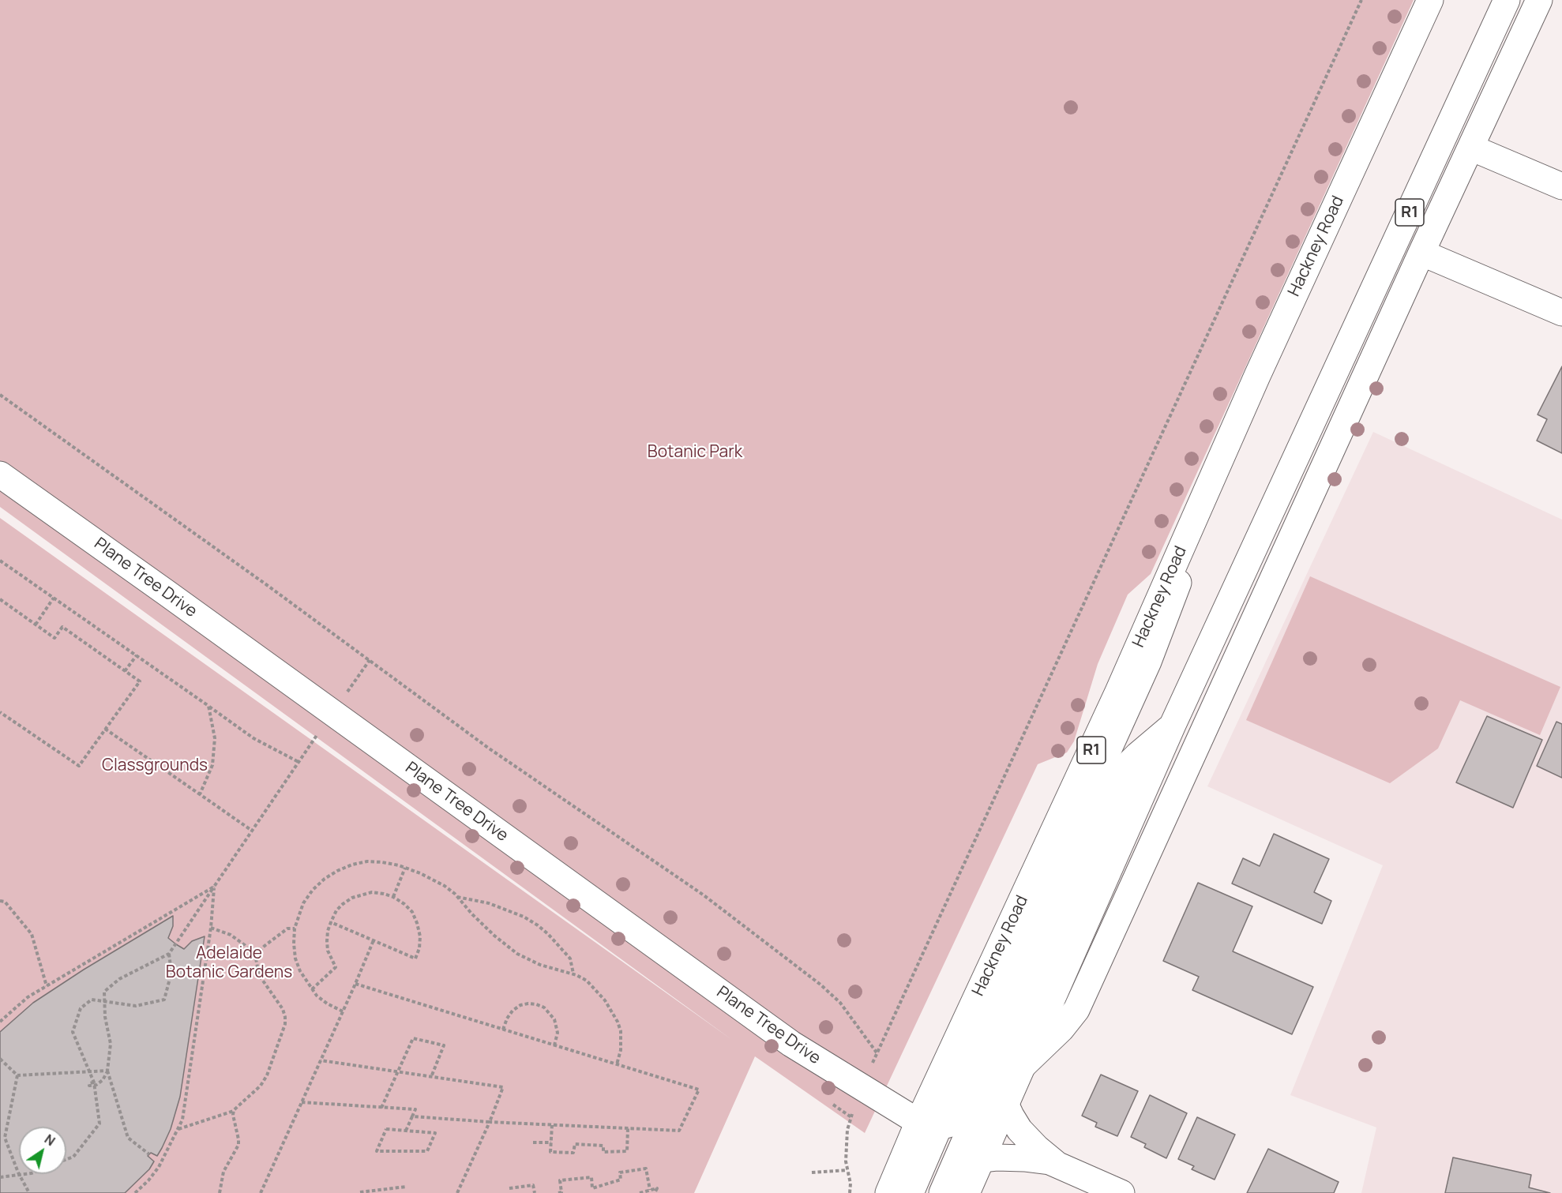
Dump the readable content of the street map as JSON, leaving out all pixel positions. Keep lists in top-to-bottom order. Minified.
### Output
{"streets":{"main road":["R1","Hackney Road","Plane Tree Drive"]},"crossings":[["Hackney Road","Plane Tree Drive"]],"parks":["Botanic Park","Classgrounds","Adelaide Botanic Gardens"],"north":"top right"}
